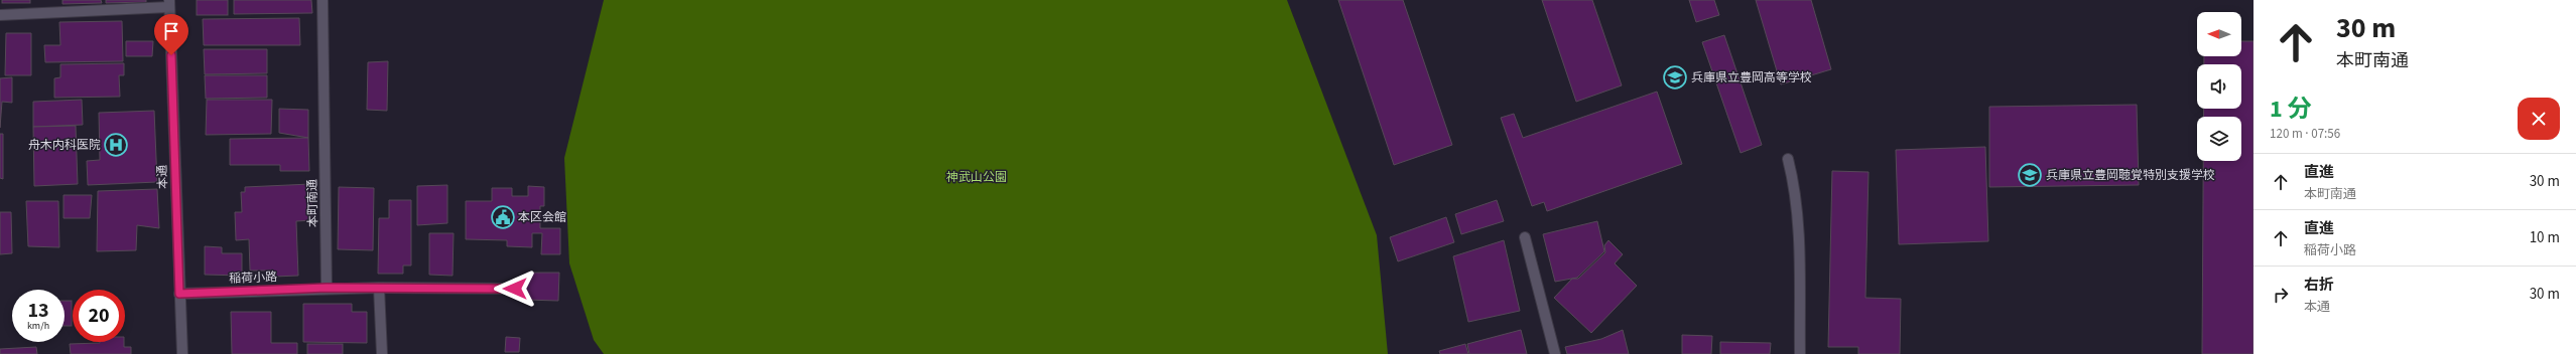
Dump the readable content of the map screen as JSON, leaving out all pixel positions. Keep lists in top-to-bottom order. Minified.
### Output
{"streets":{"street":["本通","本町南通","稲荷小路"]},"crossings":[["本通","稲荷小路"],["本町南通","稲荷小路"]],"parks":["神武山公園"],"places":{"school or university":["兵庫県立豊岡高等学校","兵庫県立豊岡聴覚特別支援学校"],"hospital":["舟木内科医院"],"public building":["本区会館"]},"north":"left","page":{"turn":["30 m","本町南通"],"heading":["1 分","120 m · 07:56"],"list":[{"name":"直進","note":"本町南通","value":"30 m"},{"name":"直進","note":"稲荷小路","value":"10 m"},{"name":"右折","note":"本通","value":"30 m"}],"speed":"13 km/h","limit":"20"}}
